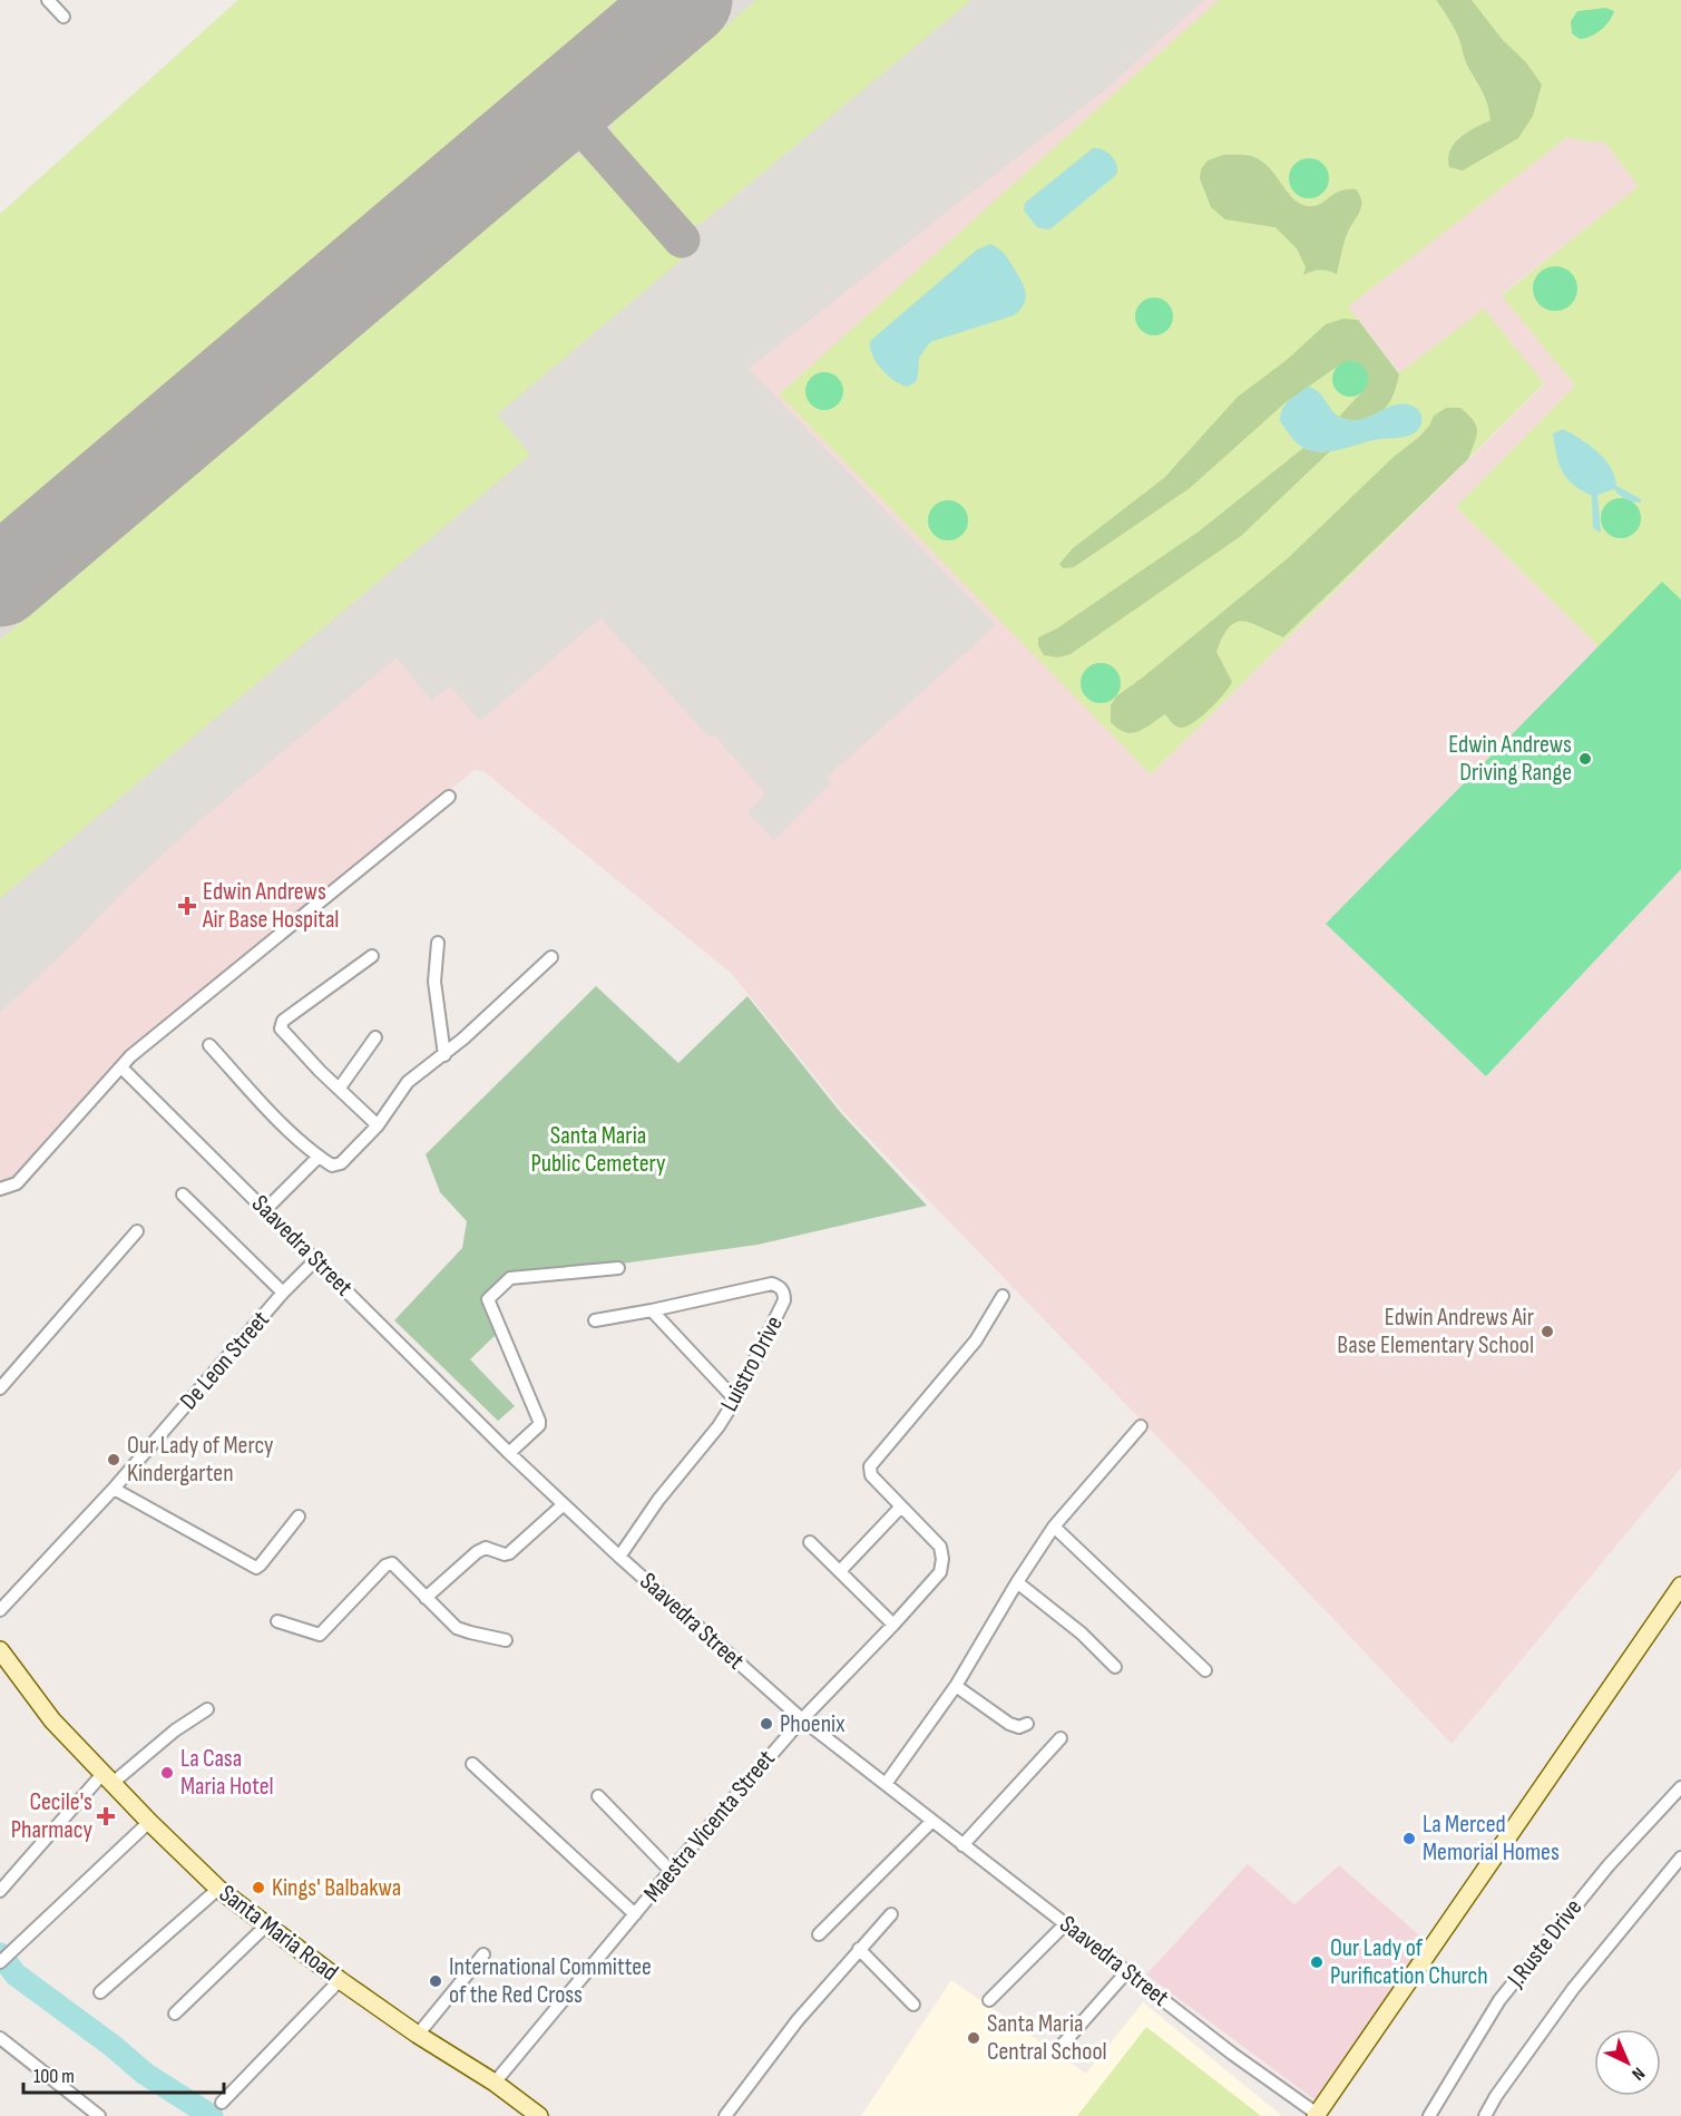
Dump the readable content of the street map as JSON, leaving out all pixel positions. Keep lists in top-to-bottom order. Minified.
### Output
{"streets":{"main road":["Santa Maria Road"],"street":["Saavedra Street","De Leon Street","Luistro Drive","Maestra Vicenta Street","J.Ruste Drive"]},"crossings":[["Saavedra Street","De Leon Street"],["Saavedra Street","Luistro Drive"],["Saavedra Street","Maestra Vicenta Street"],["Maestra Vicenta Street","Santa Maria Road"]],"parks":["Santa Maria Public Cemetery"],"places":{"other":["Edwin Andrews Driving Range","Edwin Andrews Air Base Elementary School","Our Lady of Mercy Kindergarten","Phoenix","La Casa Maria Hotel","La Merced Memorial Homes","Kings' Balbakwa","Our Lady of Purification Church","International Committee of the Red Cross","Santa Maria Central School"],"health":["Edwin Andrews Air Base Hospital","Cecile's Pharmacy"]},"scale_bar":"100 m","north":"bottom right"}
